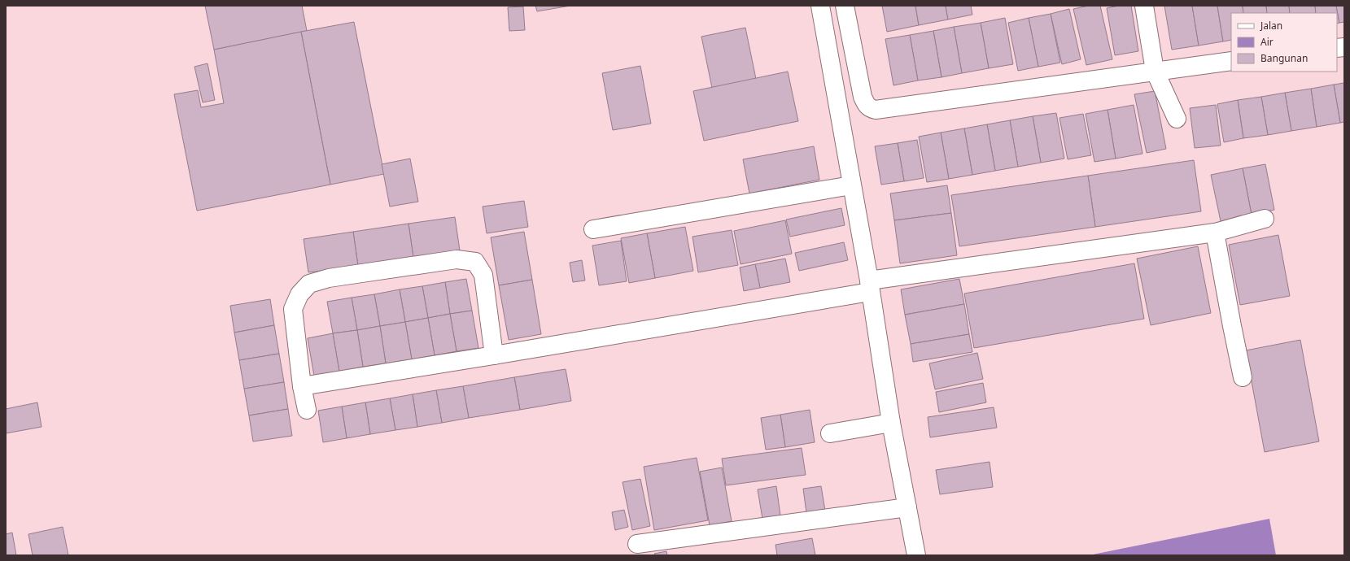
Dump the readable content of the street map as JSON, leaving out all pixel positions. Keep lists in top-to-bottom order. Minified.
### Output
{"legend":["Jalan","Air","Bangunan"]}
